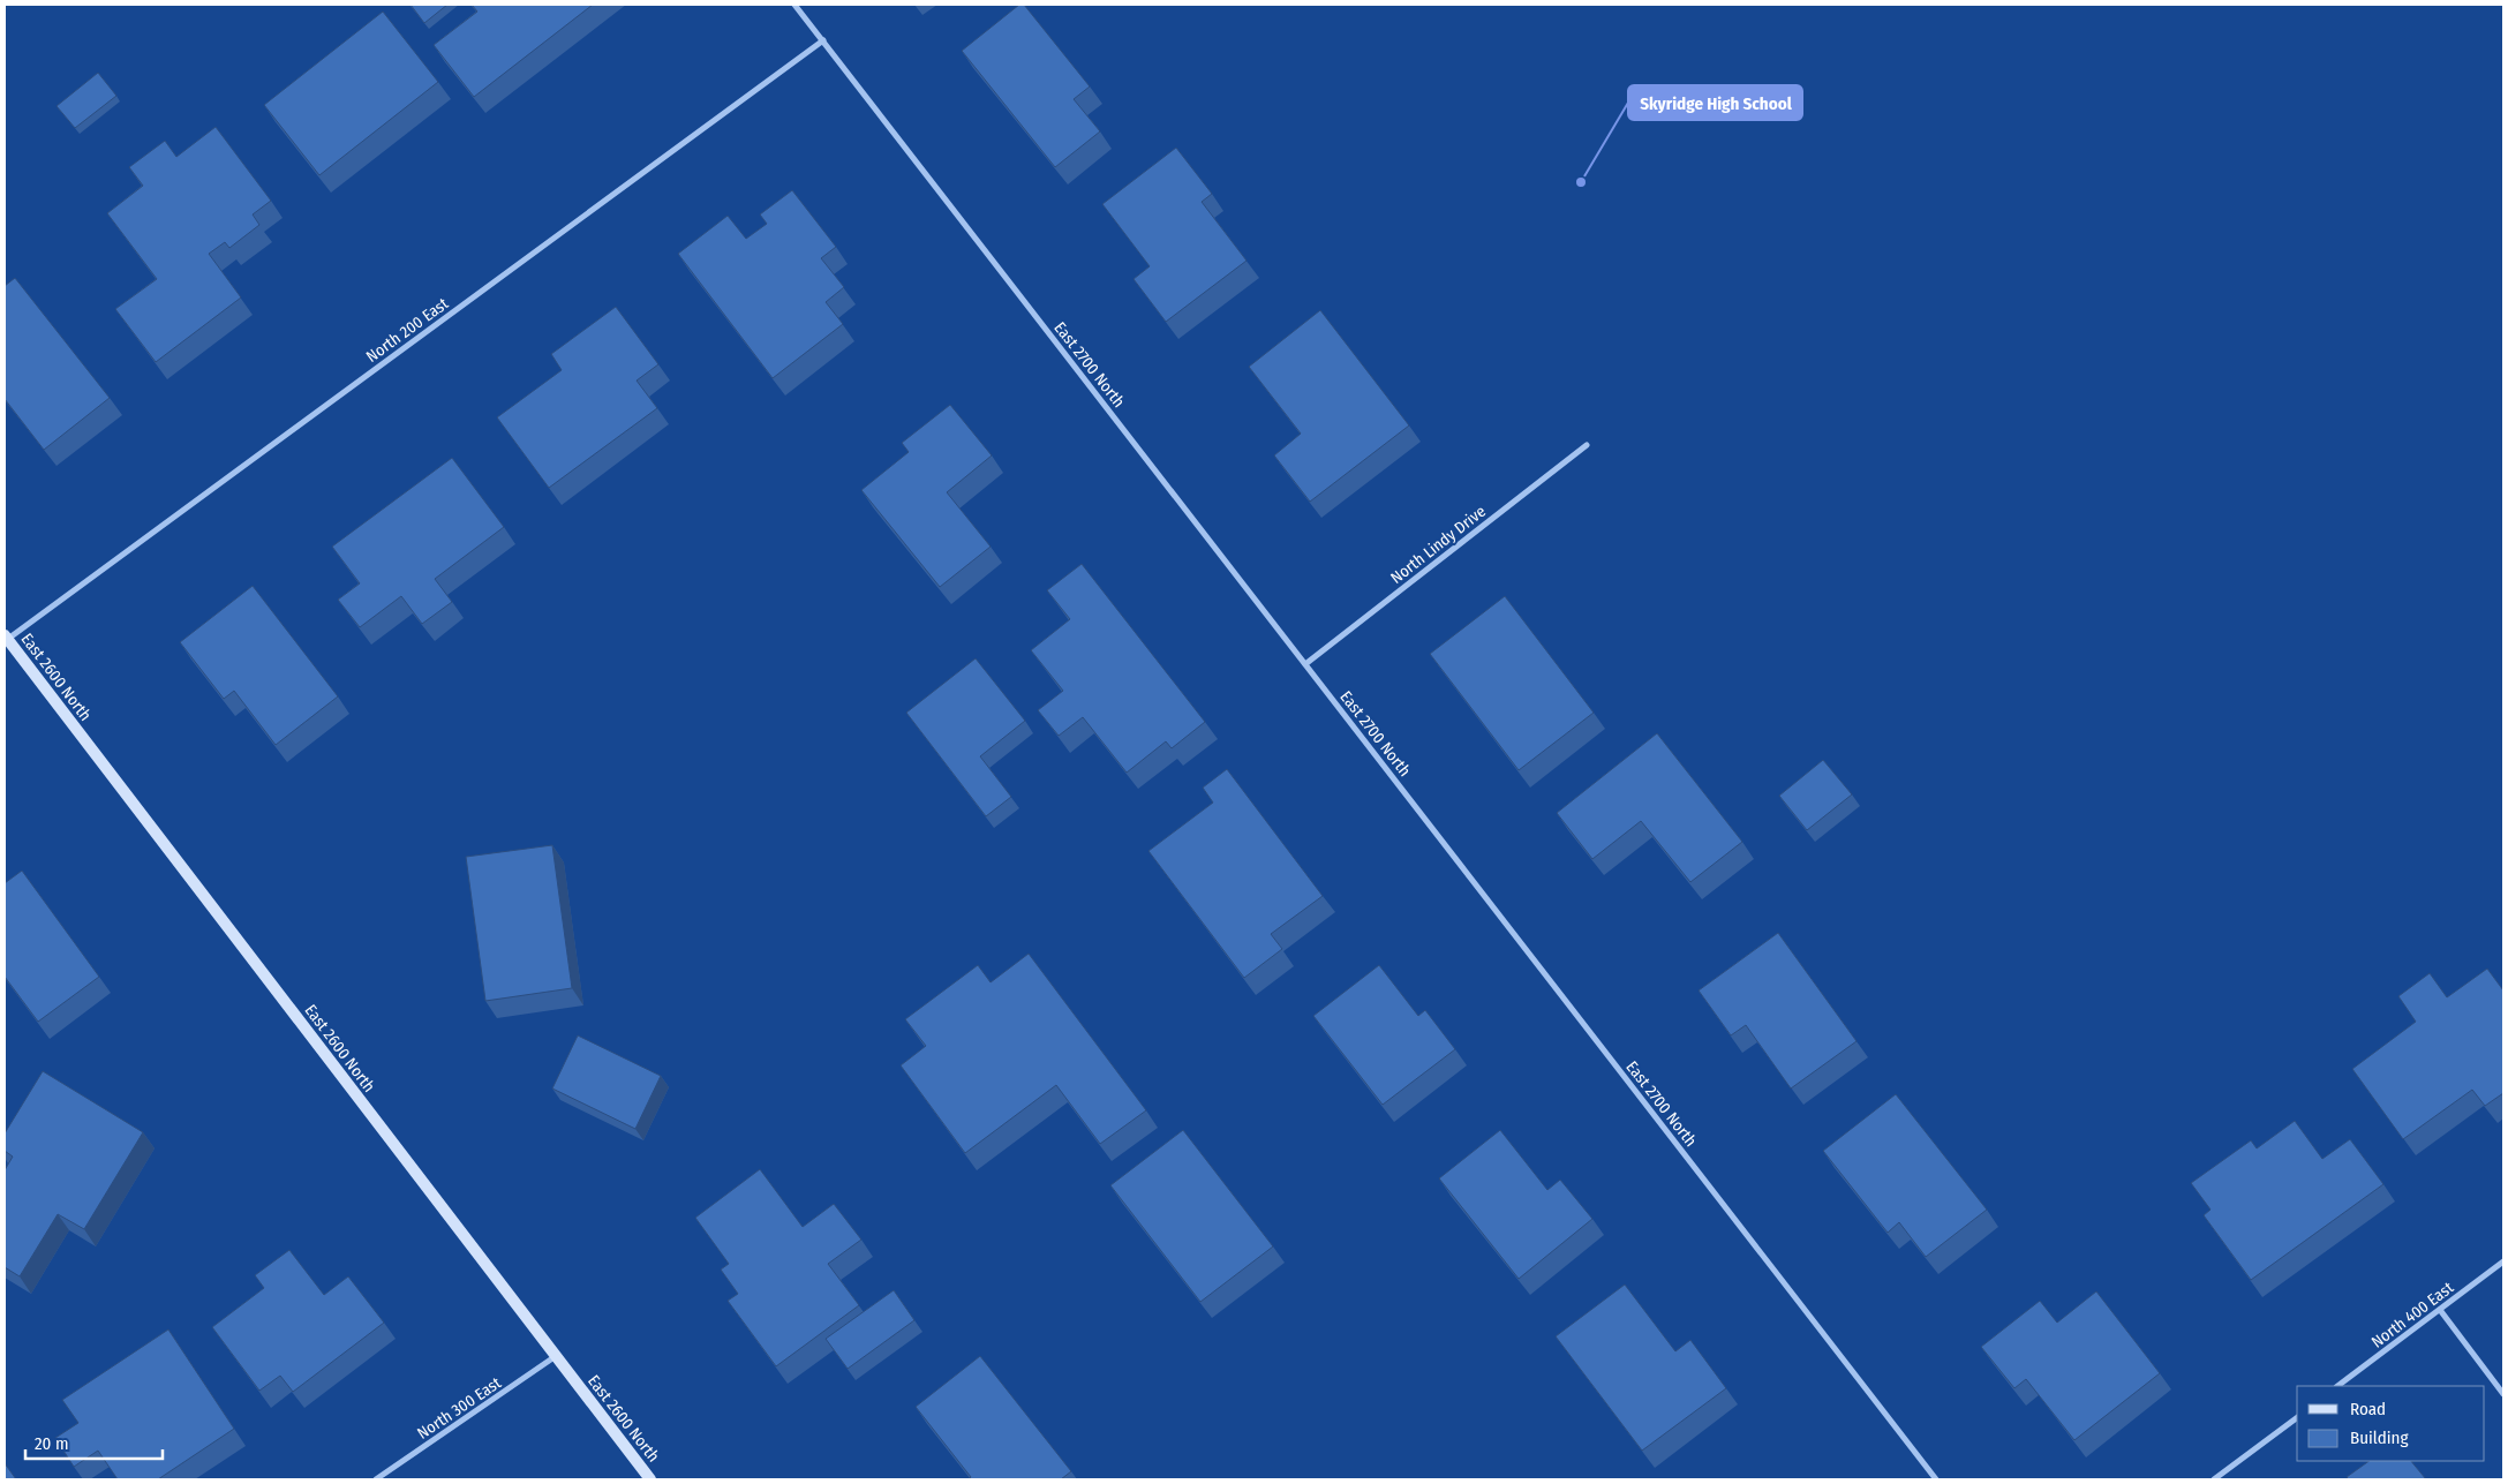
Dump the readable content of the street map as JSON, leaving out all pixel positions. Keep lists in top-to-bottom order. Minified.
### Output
{"streets":{"street":["North 200 East","East 2700 North","North Lindy Drive","East 2600 North","North 400 East","North 300 East"]},"crossings":[["North 200 East","East 2700 North"],["North 200 East","East 2600 North"],["East 2700 North","North Lindy Drive"],["East 2600 North","North 300 East"]],"places":["Skyridge High School"],"legend":["Road","Building"],"scale_bar":"20 m"}
